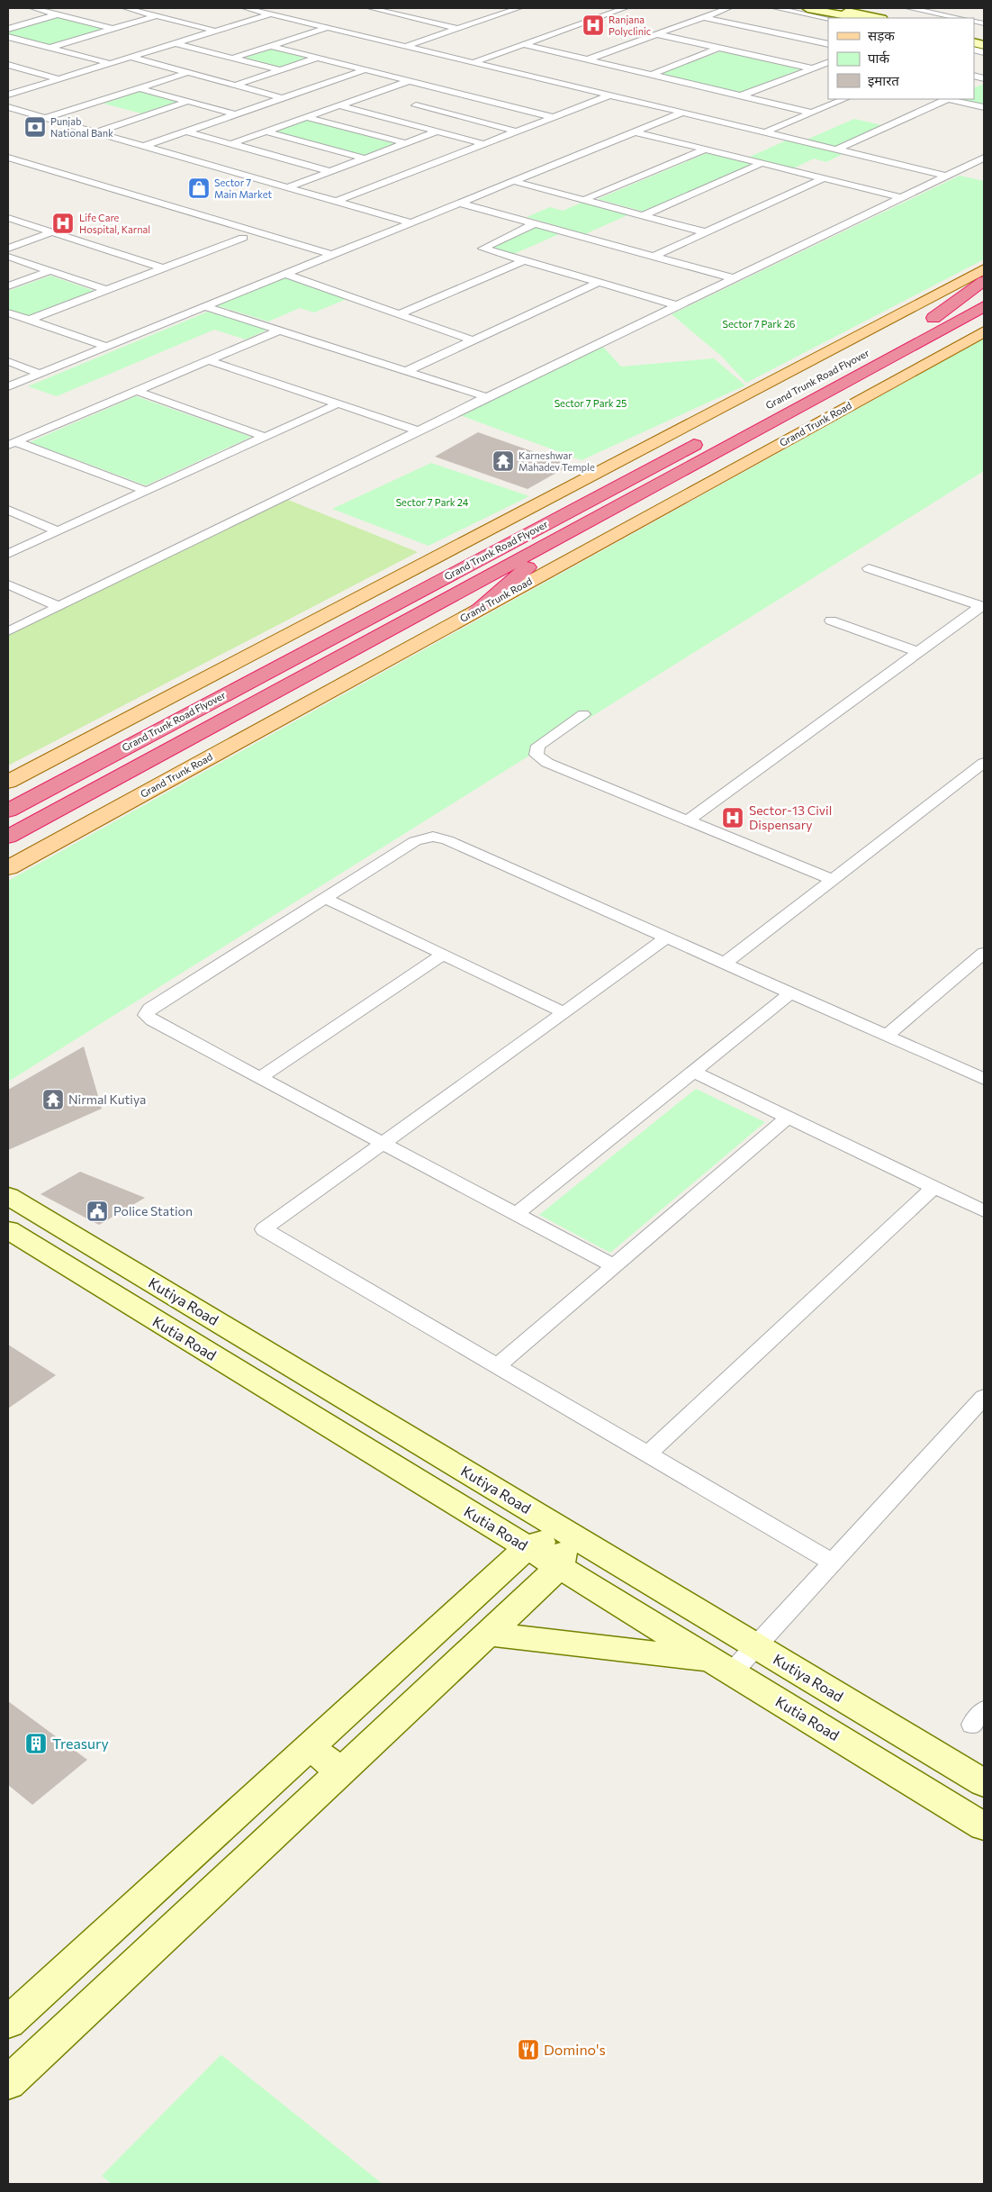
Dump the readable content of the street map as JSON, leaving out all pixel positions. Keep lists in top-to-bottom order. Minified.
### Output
{"streets":{"highway":["Grand Trunk Road Flyover","Grand Trunk Road"],"street":["Kutiya Road","Kutia Road"]},"crossings":[["Grand Trunk Road Flyover","Grand Trunk Road"]],"parks":["Sector 7 Park 26","Sector 7 Park 25","Sector 7 Park 24"],"places":{"hospital":["Ranjana Polyclinic","Life Care Hospital, Karnal","Sector-13 Civil Dispensary"],"bank":["Punjab National Bank"],"shop":["Sector 7 Main Market"],"temple":["Karneshwar Mahadev Temple","Nirmal Kutiya"],"public building":["Police Station"],"building":["Treasury"],"restaurant":["Domino's"]},"legend":["सड़क","पार्क","इमारत"]}
